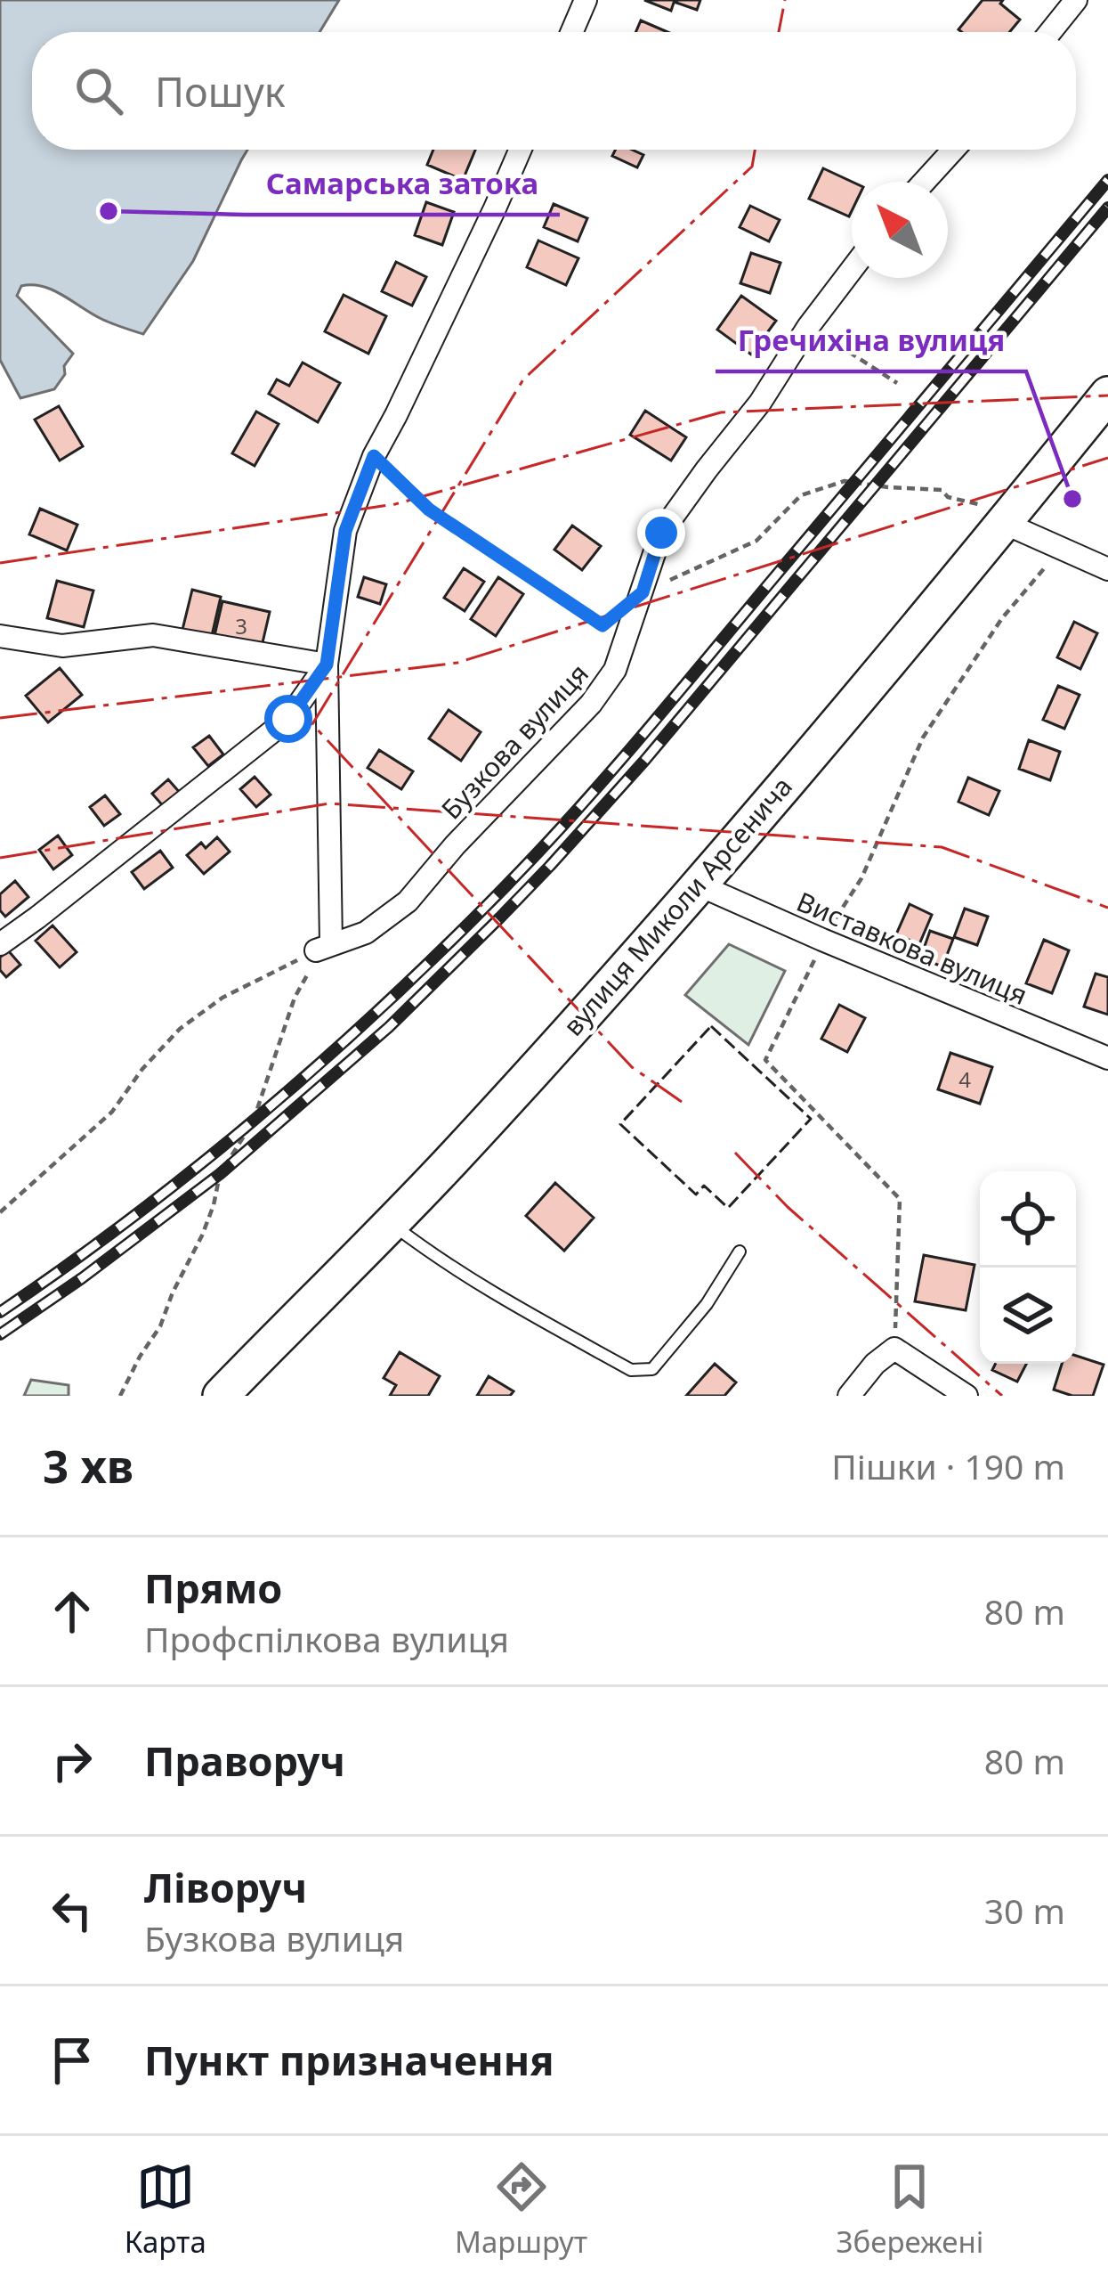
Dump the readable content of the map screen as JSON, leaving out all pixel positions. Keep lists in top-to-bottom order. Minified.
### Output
{"streets":{"main road":["вулиця Миколи Арсенича"],"street":["Бузкова вулиця","Виставкова вулиця"]},"crossings":[["вулиця Миколи Арсенича","Виставкова вулиця"]],"places":["Самарська затока","Гречихіна вулиця"],"house_numbers":["3","4"],"north":"top left","page":{"search":"Пошук","heading":["3 хв","Пішки · 190 m"],"list":[["Прямо","Профспілкова вулиця","80 m"],["Праворуч","80 m"],["Ліворуч","Бузкова вулиця","30 m"],"Пункт призначення"],"nav":["Карта","Маршрут","Збережені"]}}
